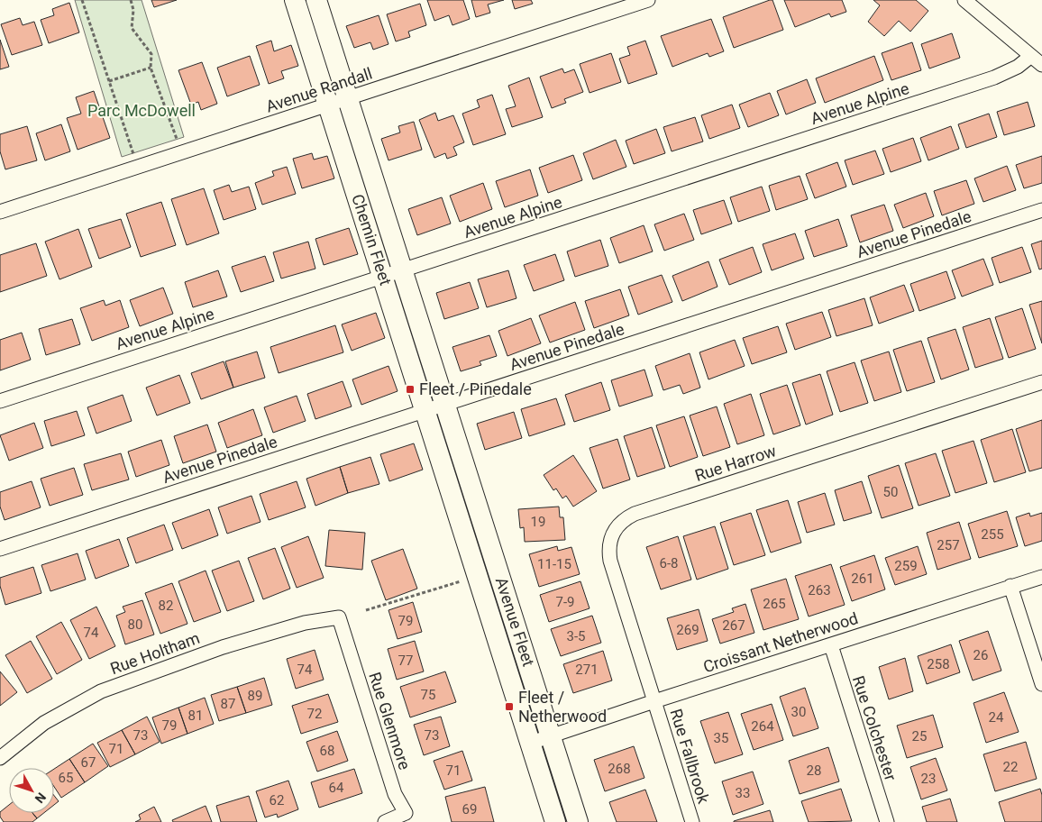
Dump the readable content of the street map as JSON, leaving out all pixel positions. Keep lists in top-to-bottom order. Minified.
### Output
{"streets":{"main road":["Chemin Fleet","Avenue Fleet"],"street":["Avenue Randall","Avenue Alpine","Avenue Pinedale","Rue Harrow","Croissant Netherwood","Rue Holtham","Rue Glenmore","Rue Colchester","Rue Fallbrook"]},"crossings":[["Avenue Randall","Chemin Fleet"],["Avenue Alpine","Chemin Fleet"],["Avenue Pinedale","Chemin Fleet"],["Chemin Fleet","Avenue Fleet"],["Rue Harrow","Croissant Netherwood"],["Rue Harrow","Rue Fallbrook"],["Avenue Fleet","Croissant Netherwood"],["Croissant Netherwood","Rue Colchester"],["Croissant Netherwood","Rue Fallbrook"],["Rue Holtham","Rue Glenmore"]],"parks":["Parc McDowell"],"places":{"transit":["Fleet / Pinedale","Fleet / Netherwood"]},"house_numbers":["50","19","255","257","6-8","11-15","259","261","263","7-9","265","82","79","80","267","269","74","3-5","26","77","258","74","271","75","89","87","30","72","81","24","79","264","73","73","25","35","71","68","67","22","268","71","28","65","23","64","33","62","69"],"north":"bottom right"}
